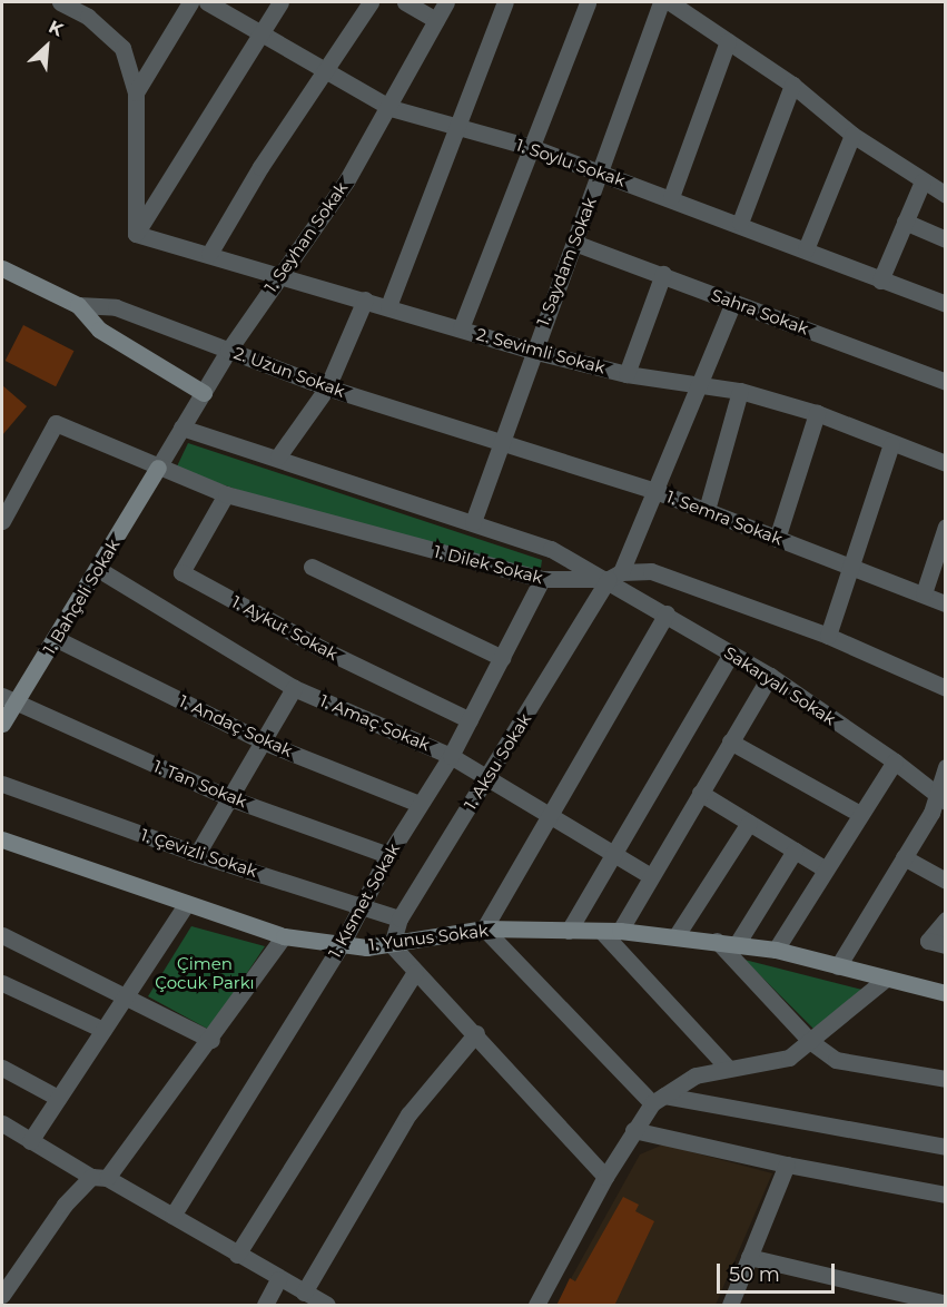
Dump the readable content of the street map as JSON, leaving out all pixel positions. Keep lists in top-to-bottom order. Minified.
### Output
{"streets":{"street":["1. Soylu Sokak","1. Seyhan Sokak","1. Saydam Sokak","Sahra Sokak","2. Sevimli Sokak","2. Uzun Sokak","1. Semra Sokak","1. Dilek Sokak","1. Bahçeli Sokak","1. Aykut Sokak","Sakaryalı Sokak","1. Amaç Sokak","1. Andaç Sokak","1. Aksu Sokak","1. Tan Sokak","1. Çevizli Sokak","1. Kısmet Sokak","1. Yunus Sokak"]},"crossings":[["1. Soylu Sokak","1. Seyhan Sokak"],["1. Soylu Sokak","1. Saydam Sokak"],["1. Seyhan Sokak","2. Sevimli Sokak"],["1. Seyhan Sokak","2. Uzun Sokak"],["1. Seyhan Sokak","1. Dilek Sokak"],["1. Seyhan Sokak","1. Bahçeli Sokak"],["1. Saydam Sokak","Sahra Sokak"],["1. Saydam Sokak","2. Sevimli Sokak"],["1. Saydam Sokak","2. Uzun Sokak"],["1. Saydam Sokak","1. Semra Sokak"],["1. Saydam Sokak","1. Dilek Sokak"],["Sahra Sokak","1. Aksu Sokak"],["2. Sevimli Sokak","1. Aksu Sokak"],["2. Uzun Sokak","1. Semra Sokak"],["1. Semra Sokak","1. Aksu Sokak"],["1. Dilek Sokak","1. Bahçeli Sokak"],["1. Dilek Sokak","1. Aykut Sokak"],["1. Dilek Sokak","Sakaryalı Sokak"],["1. Dilek Sokak","1. Aksu Sokak"],["1. Dilek Sokak","1. Kısmet Sokak"],["1. Bahçeli Sokak","1. Amaç Sokak"],["1. Bahçeli Sokak","1. Andaç Sokak"],["1. Bahçeli Sokak","1. Tan Sokak"],["1. Aykut Sokak","1. Kısmet Sokak"],["Sakaryalı Sokak","1. Aksu Sokak"],["1. Amaç Sokak","1. Aksu Sokak"],["1. Amaç Sokak","1. Kısmet Sokak"],["1. Andaç Sokak","1. Kısmet Sokak"],["1. Aksu Sokak","1. Çevizli Sokak"],["1. Aksu Sokak","1. Yunus Sokak"],["1. Tan Sokak","1. Kısmet Sokak"],["1. Çevizli Sokak","1. Kısmet Sokak"],["1. Kısmet Sokak","1. Yunus Sokak"]],"parks":["Çimen Çocuk Parkı"],"scale_bar":"50 m","north":"top right"}
